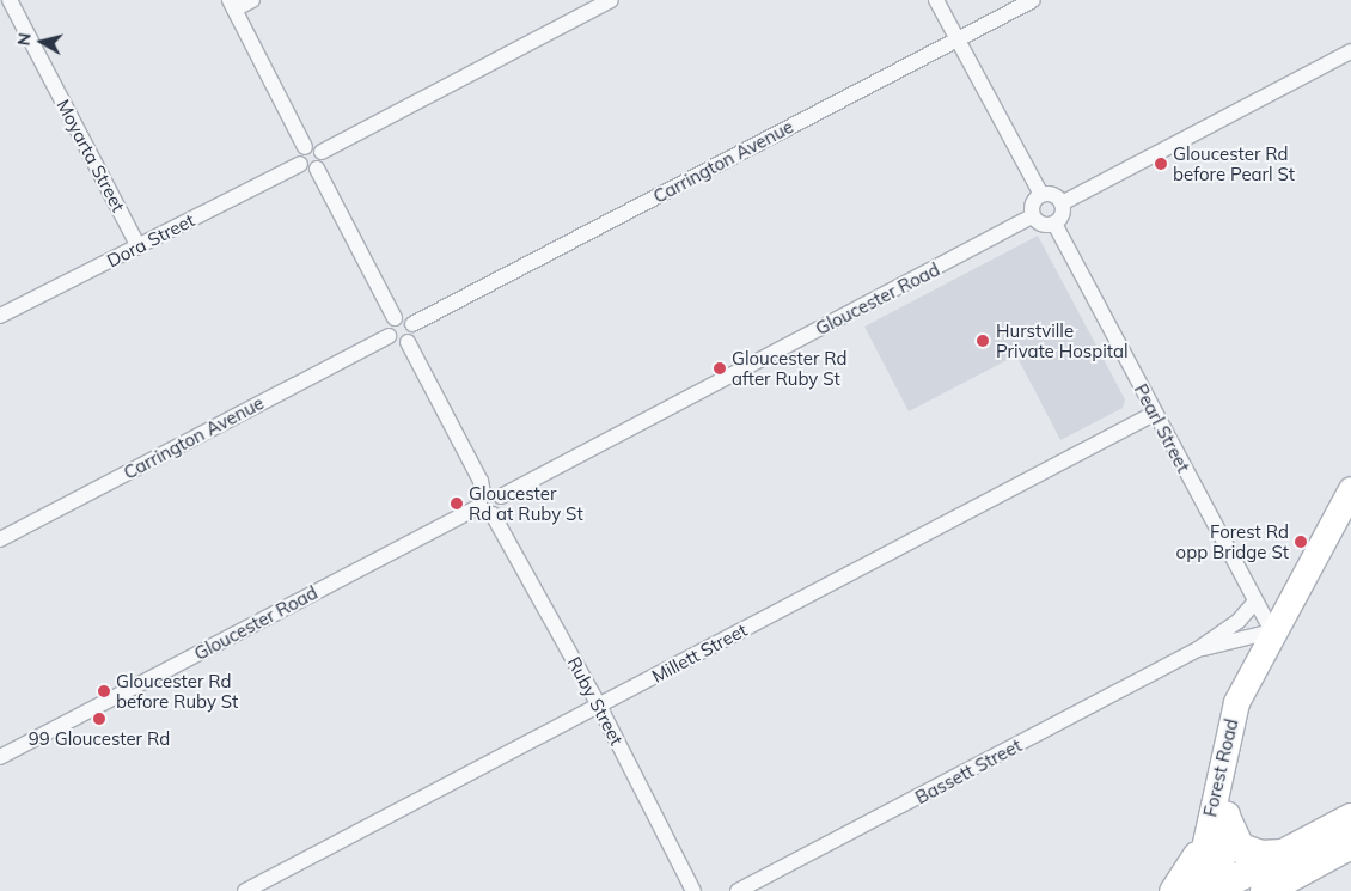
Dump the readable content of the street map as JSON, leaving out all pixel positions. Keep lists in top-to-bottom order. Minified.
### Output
{"streets":{"main road":["Forest Road"],"street":["Moyarta Street","Carrington Avenue","Dora Street","Gloucester Road","Pearl Street","Millett Street","Ruby Street","Bassett Street"]},"crossings":[["Moyarta Street","Dora Street"],["Gloucester Road","Pearl Street"],["Gloucester Road","Ruby Street"],["Pearl Street","Millett Street"],["Pearl Street","Forest Road"],["Pearl Street","Bassett Street"],["Millett Street","Ruby Street"],["Forest Road","Bassett Street"]],"places":["Gloucester Rd before Pearl St","Hurstville Private Hospital","Gloucester Rd after Ruby St","Gloucester Rd at Ruby St","Forest Rd opp Bridge St","Gloucester Rd before Ruby St","99 Gloucester Rd"],"north":"left"}
